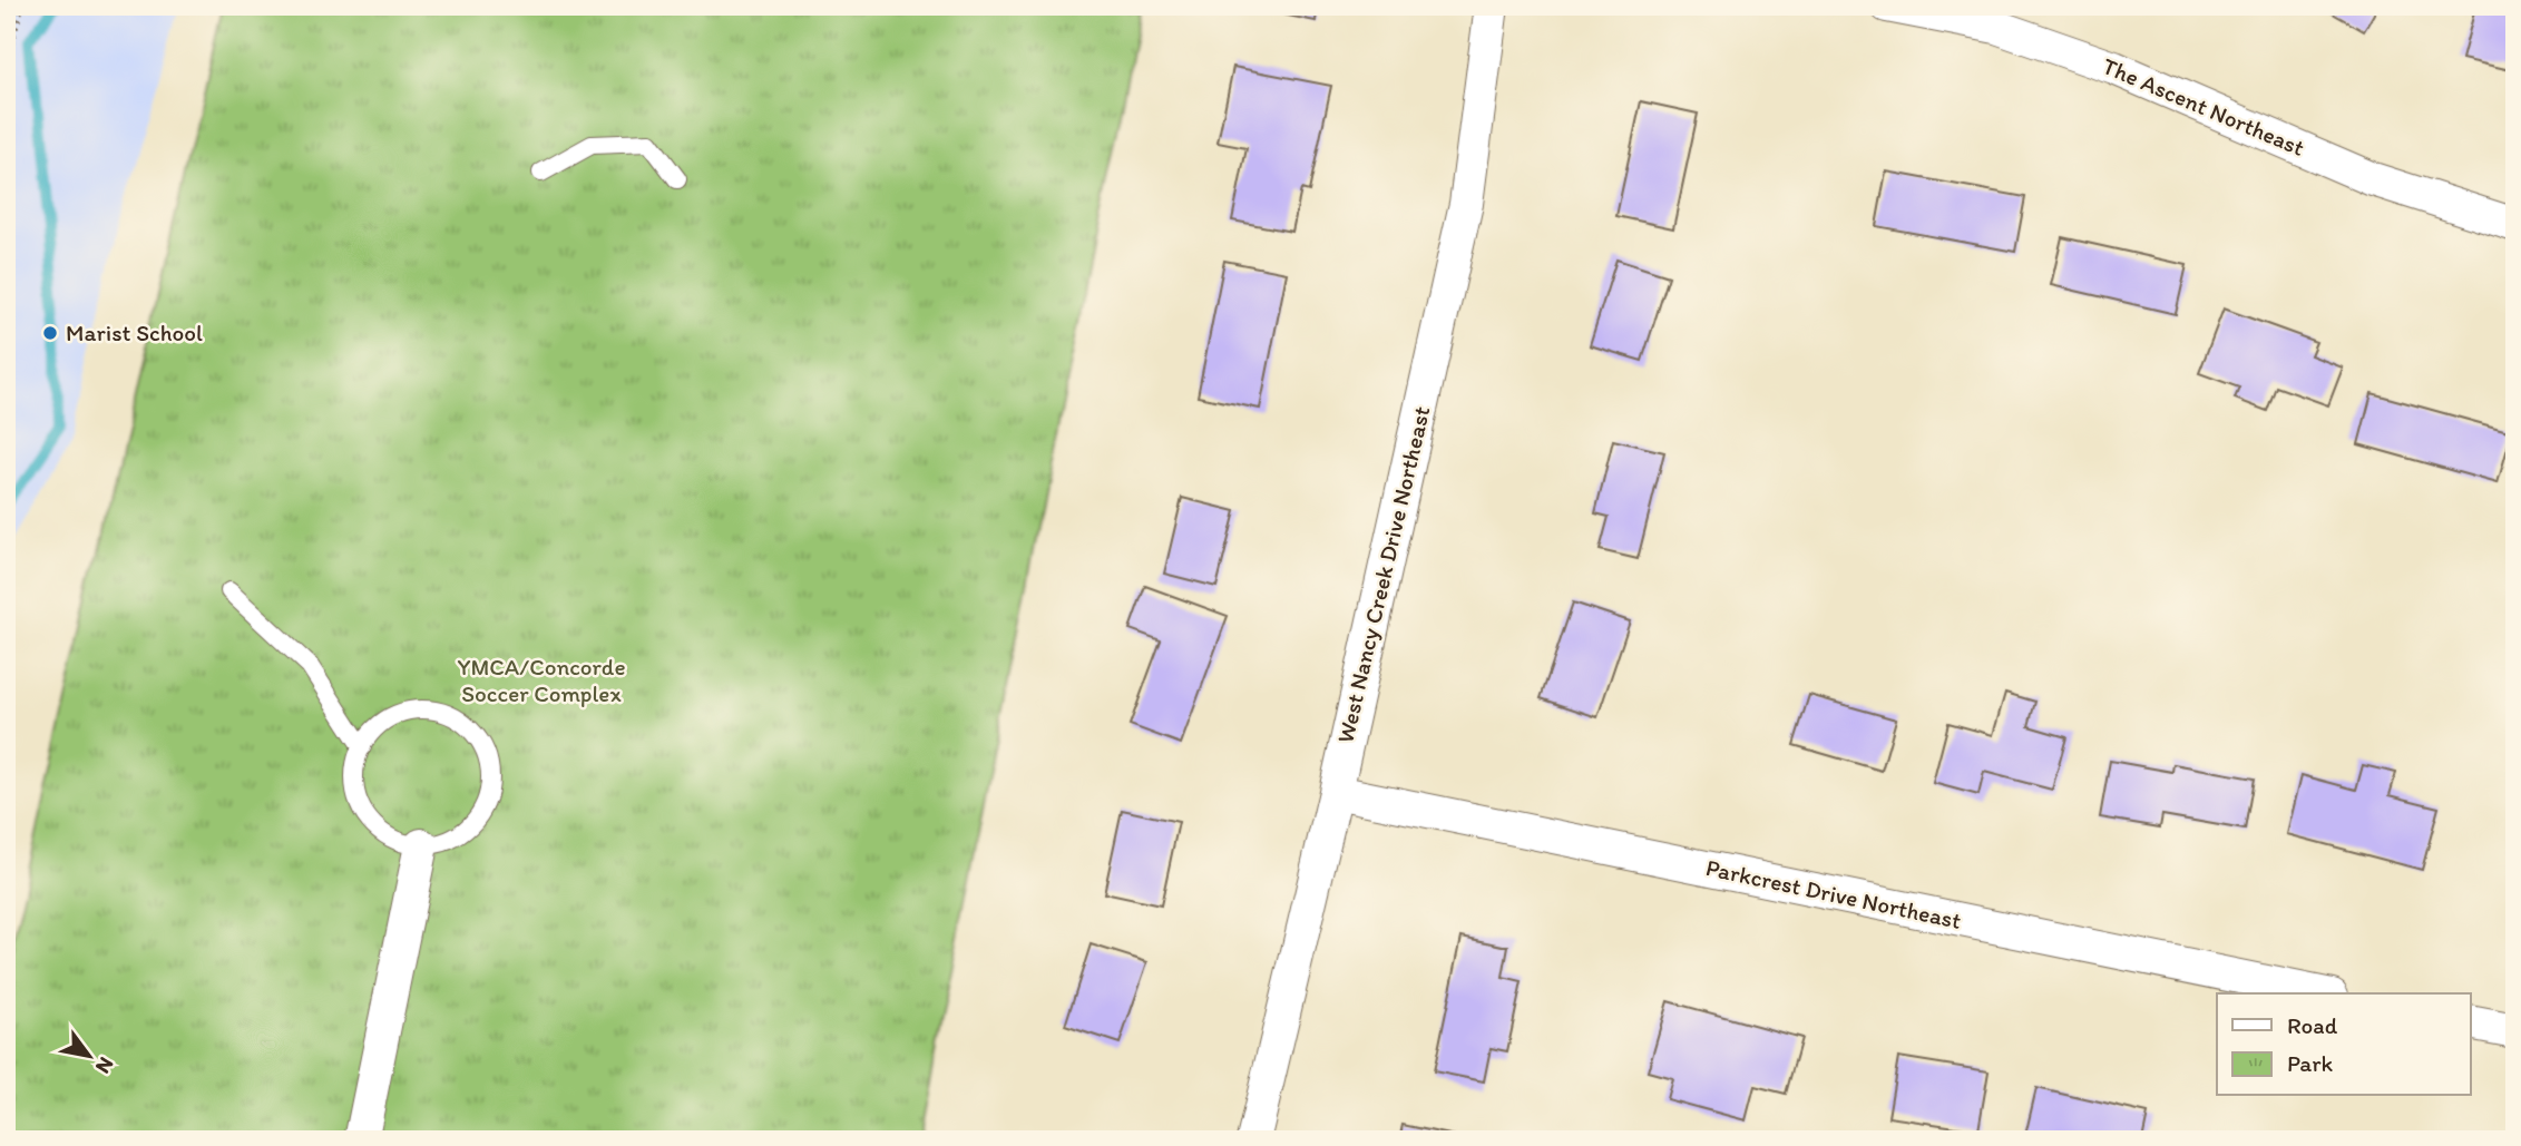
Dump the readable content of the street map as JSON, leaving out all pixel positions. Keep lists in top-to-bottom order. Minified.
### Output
{"streets":{"street":["The Ascent Northeast","West Nancy Creek Drive Northeast","Parkcrest Drive Northeast"]},"crossings":[["West Nancy Creek Drive Northeast","Parkcrest Drive Northeast"]],"parks":["YMCA/Concorde Soccer Complex"],"places":["Marist School"],"legend":["Road","Park"],"north":"bottom right"}
